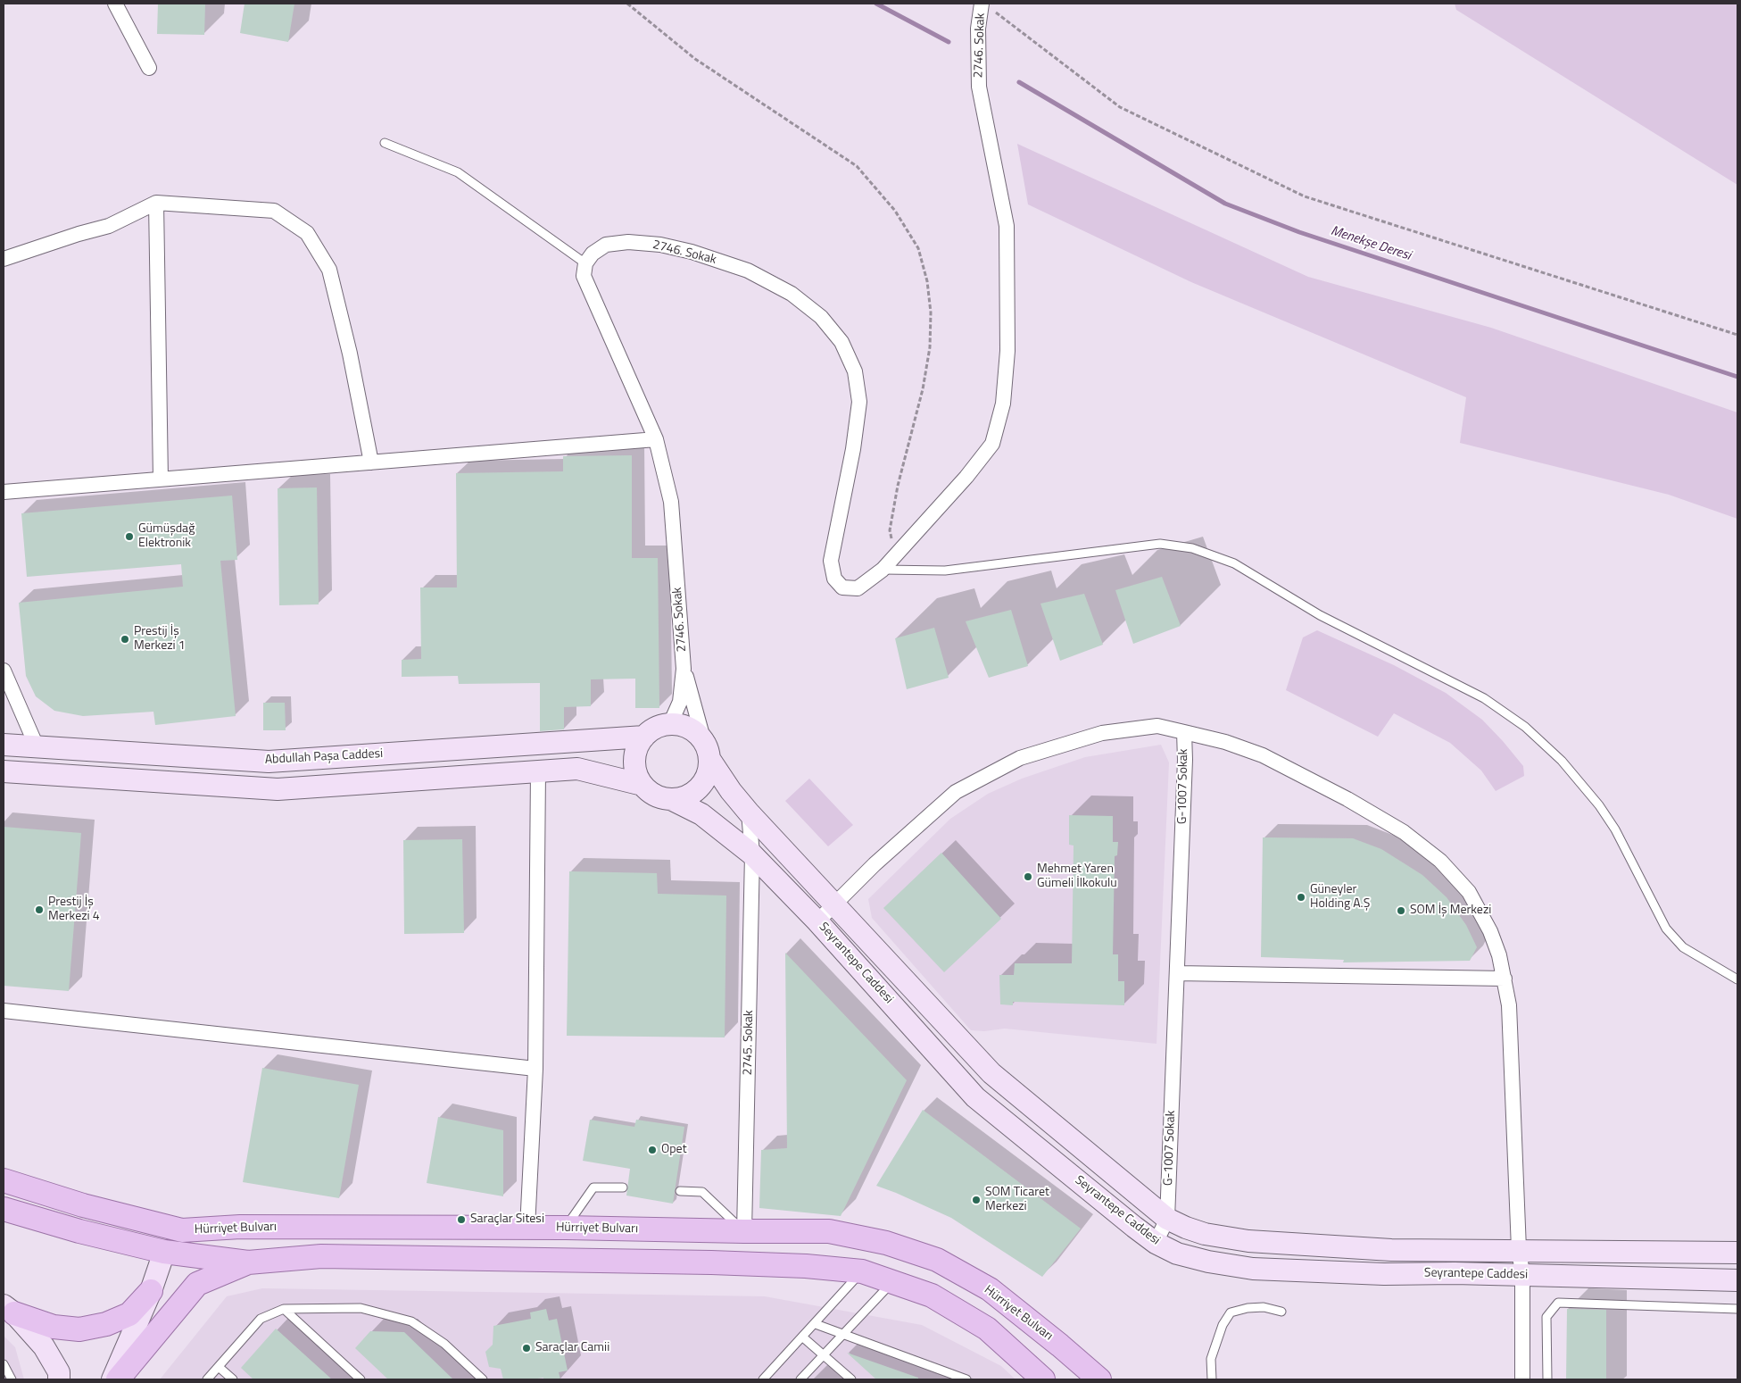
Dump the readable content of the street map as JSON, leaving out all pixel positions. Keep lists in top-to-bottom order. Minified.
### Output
{"streets":{"main road":["Abdullah Paşa Caddesi","Seyrantepe Caddesi","Hürriyet Bulvarı"],"street":["2746. Sokak","G-1007 Sokak","2745. Sokak"]},"crossings":[["Abdullah Paşa Caddesi","Seyrantepe Caddesi"],["G-1007 Sokak","Seyrantepe Caddesi"],["Seyrantepe Caddesi","2745. Sokak"],["2745. Sokak","Hürriyet Bulvarı"]],"water":["Menekşe Deresi"],"places":["Gümüşdağ Elektronik","Prestij İş Merkezi 1","Mehmet Yaren Gümeli İlkokulu","Güneyler Holding A.Ş","Prestij İş Merkezi 4","SOM İş Merkezi","Opet","SOM Ticaret Merkezi","Saraçlar Sitesi","Saraçlar Camii"]}
